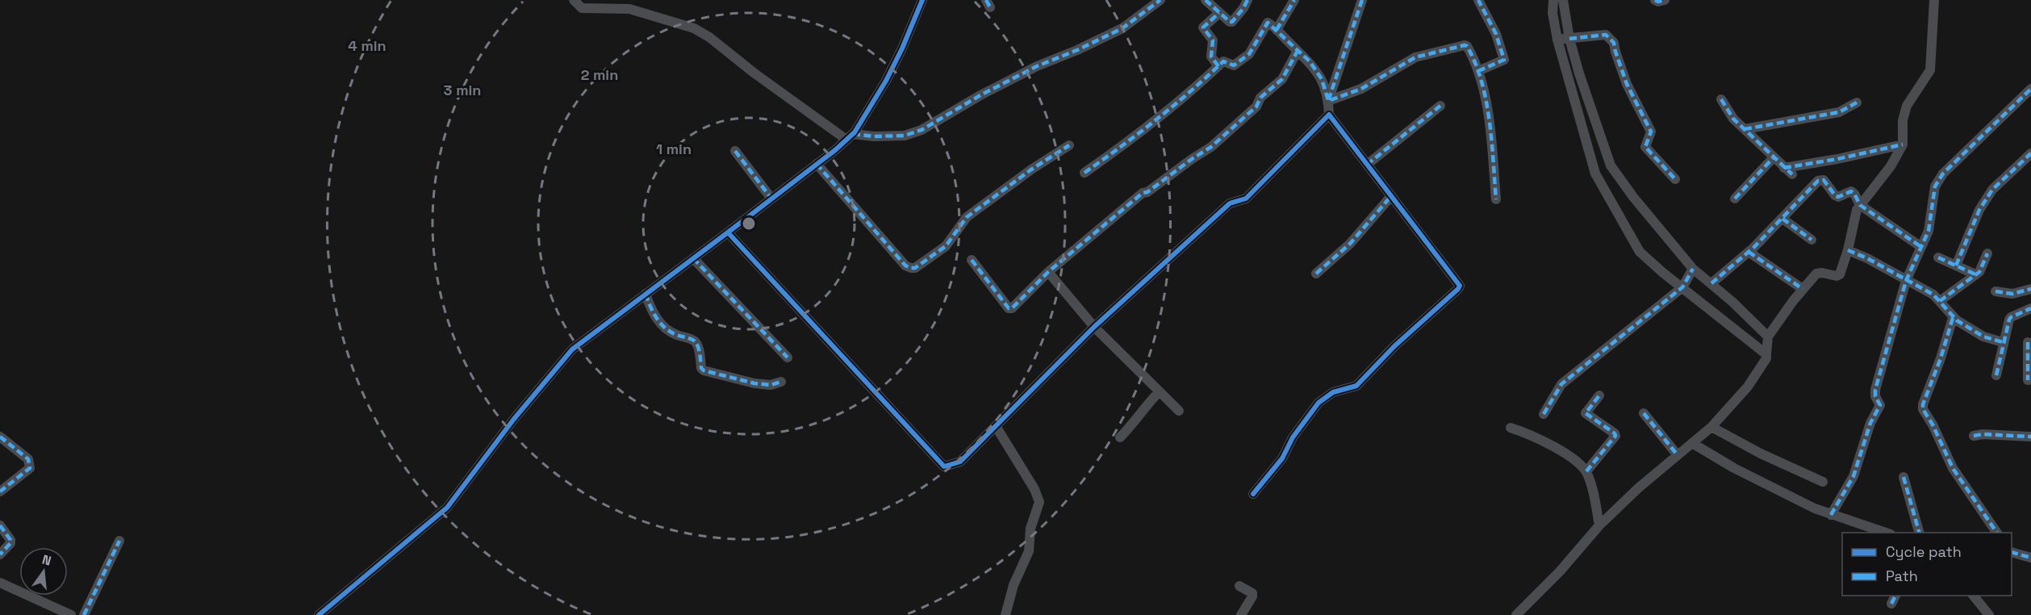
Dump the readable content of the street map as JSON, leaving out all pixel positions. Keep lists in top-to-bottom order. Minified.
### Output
{"legend":["Cycle path","Path"],"north":"top","rings":["4 min","2 min","3 min","1 min"]}
